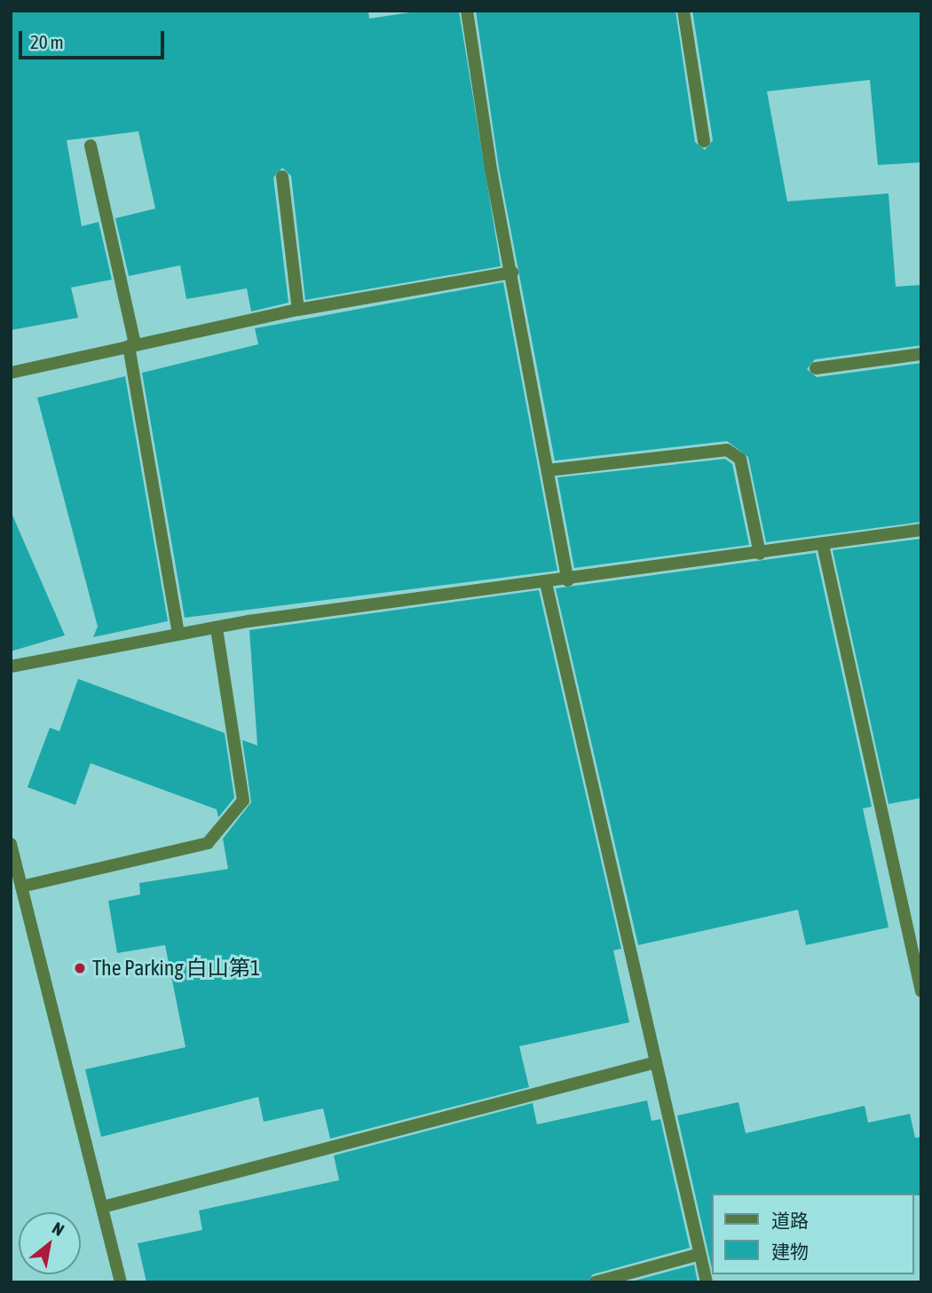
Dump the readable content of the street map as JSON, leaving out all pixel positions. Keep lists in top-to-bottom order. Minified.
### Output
{"places":["The Parking 白山第1"],"legend":["道路","建物"],"scale_bar":"20 m","north":"top right"}
